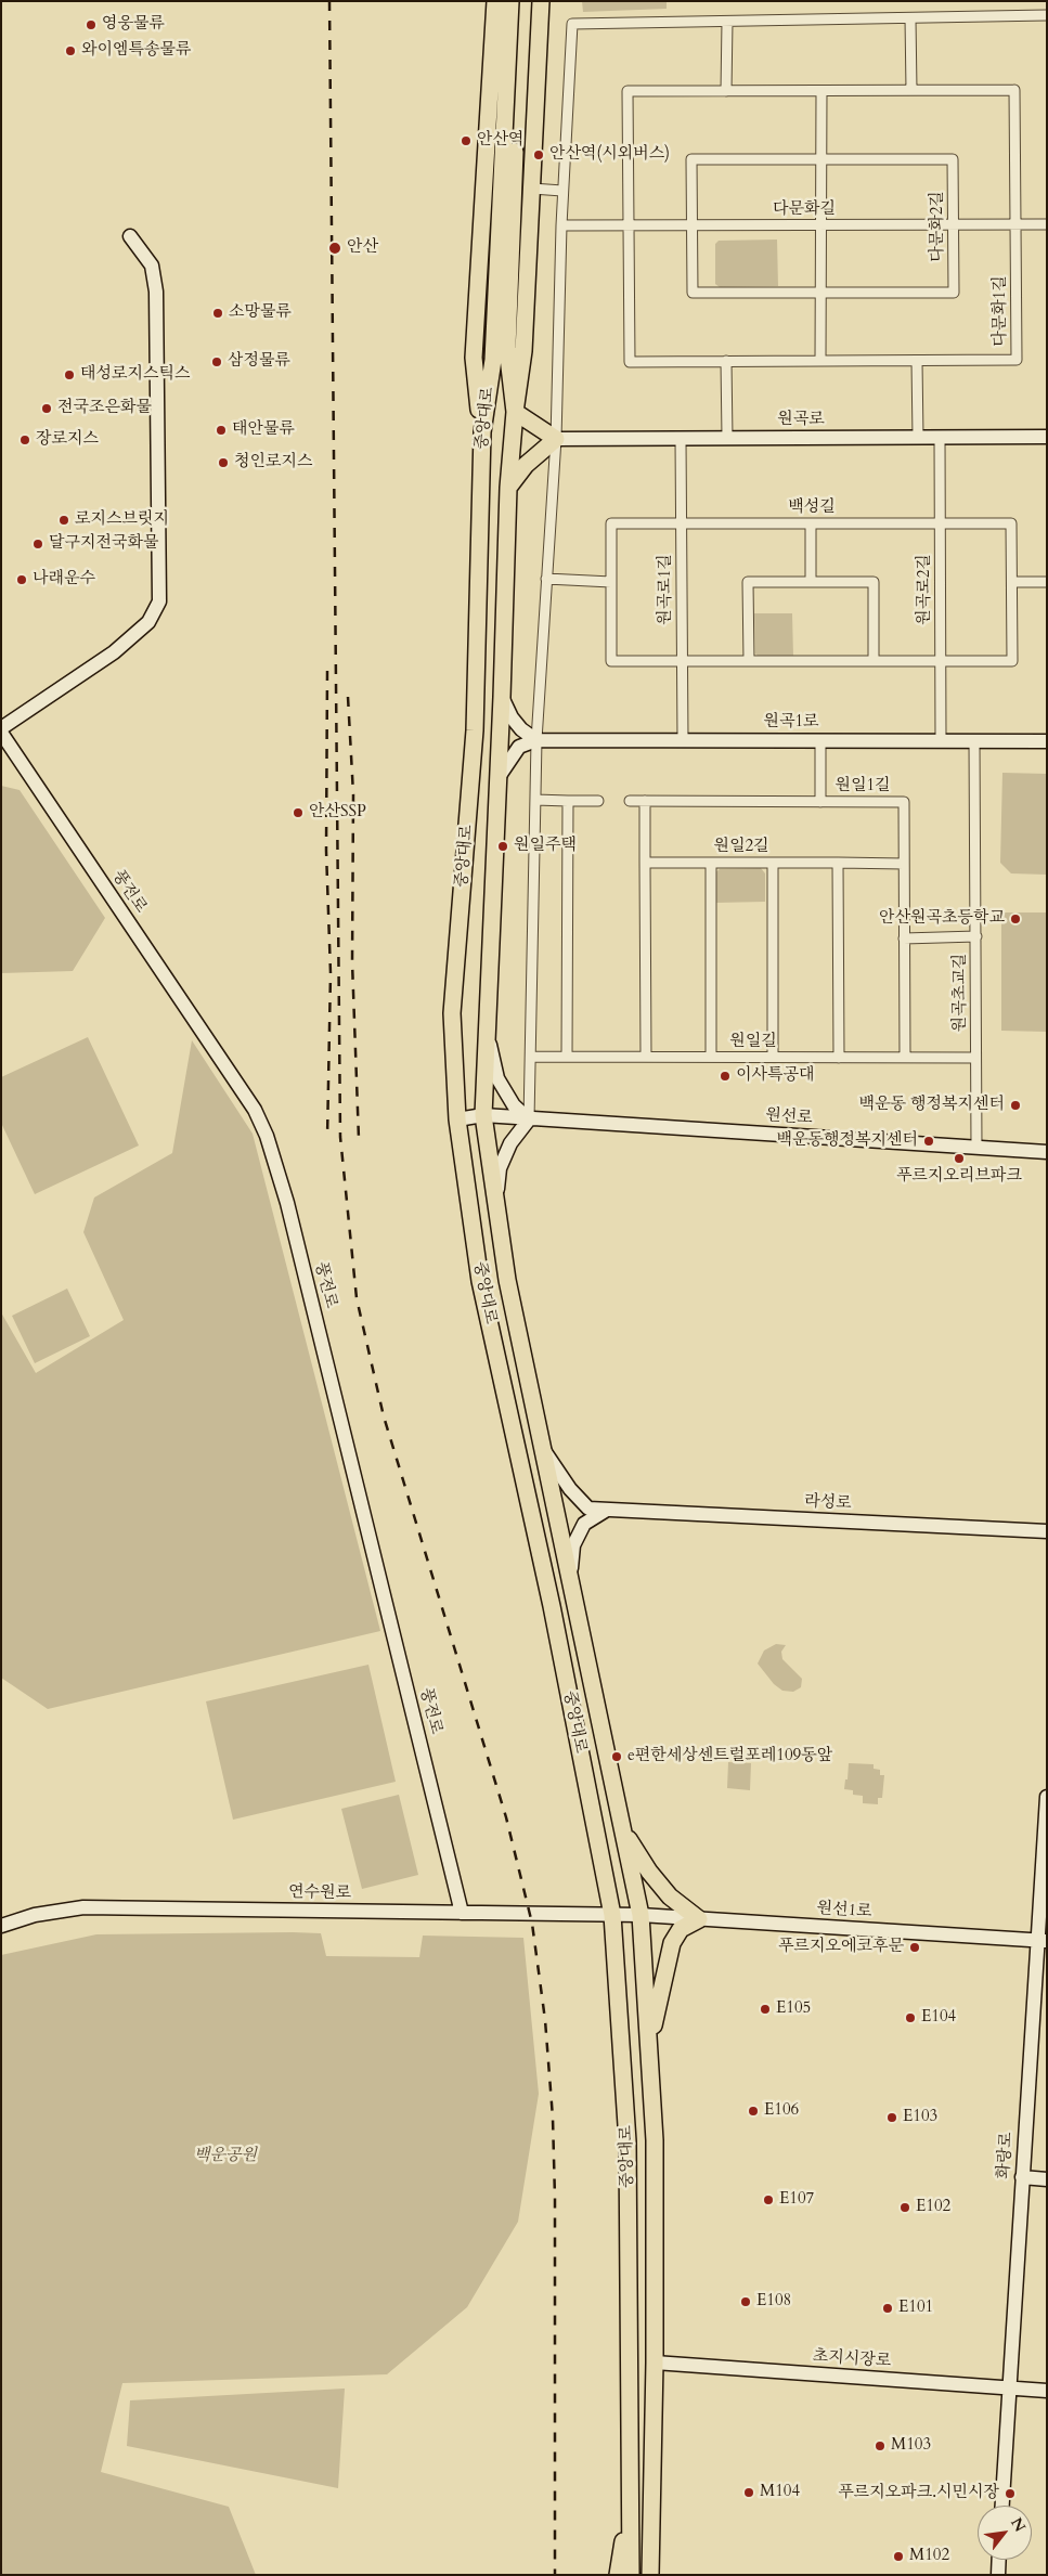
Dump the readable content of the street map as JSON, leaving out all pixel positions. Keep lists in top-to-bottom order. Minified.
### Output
{"streets":{"main road":["중앙대로"],"street":["다문화길","다문화2길","다문화1길","원곡로","백성길","원곡로1길","원곡로2길","원곡1로","원일1길","원일2길","풍전로","원곡초교길","원일길","원선로","라성로","연수원로","원선1로","화랑로","초지시장로"]},"crossings":[["다문화길","다문화2길"],["다문화길","다문화1길"],["중앙대로","원선로"],["중앙대로","라성로"],["중앙대로","연수원로"],["중앙대로","원선1로"],["중앙대로","초지시장로"],["원곡로","원곡로1길"],["원곡로","원곡로2길"],["백성길","원곡로1길"],["백성길","원곡로2길"],["원곡로1길","원곡1로"],["원곡로2길","원곡1로"],["원곡1로","원곡초교길"],["원일1길","원일2길"],["원일1길","원일길"],["풍전로","연수원로"],["원곡초교길","원일길"],["원곡초교길","원선로"],["연수원로","원선1로"],["원선1로","화랑로"],["화랑로","초지시장로"]],"parks":["백운공원"],"places":["영웅물류","와이엠특송물류","안산역","안산역(시외버스)","안산","소망물류","삼정물류","태성로지스틱스","전국조은화물","태안물류","장로지스","청인로지스","로지스브릿지","달구지전국화물","나래운수","안산SSP","원일주택","안산원곡초등학교","이사특공대","백운동 행정복지센터","백운동행정복지센터","푸르지오리브파크","e편한세상센트럴포레109동앞","푸르지오에코후문","E105","E104","E106","E103","E107","E102","E108","E101","M103","M104","푸르지오파크.시민시장","M102"],"north":"top right"}
